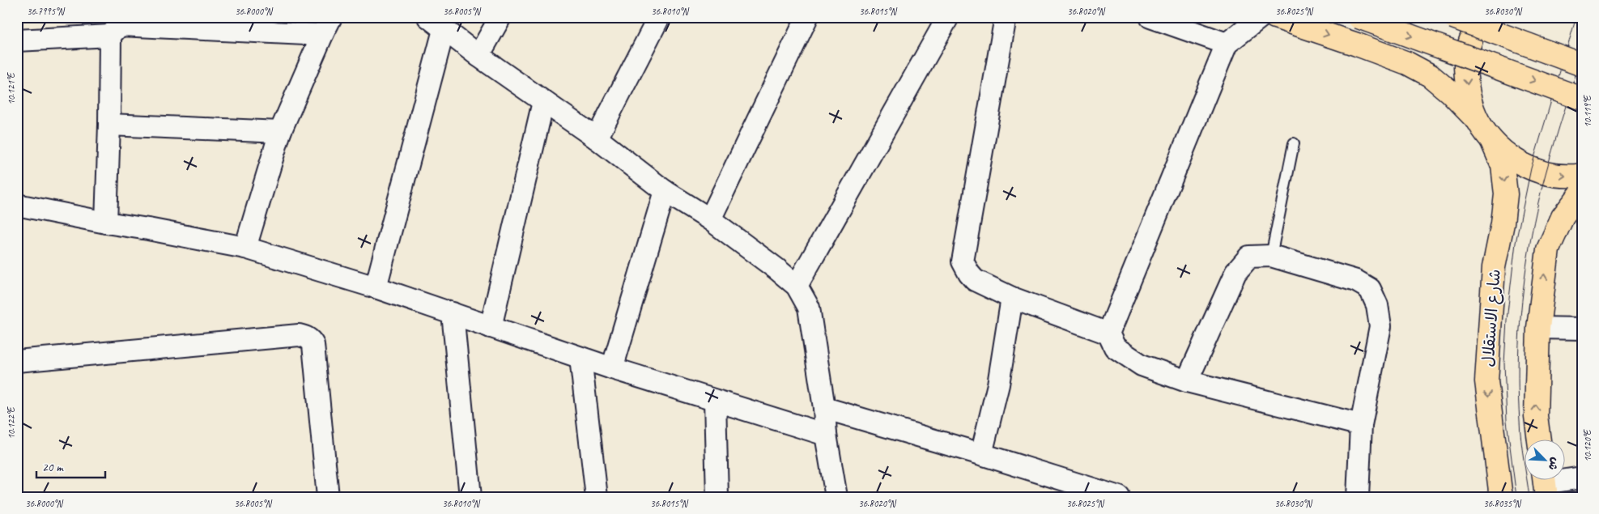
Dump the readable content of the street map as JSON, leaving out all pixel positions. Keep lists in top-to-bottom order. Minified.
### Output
{"streets":{"main road":["شارع الاستقلال"]},"scale_bar":"20 m","north":"bottom right","coordinates":["36.7995°N","36.8000°N","36.8005°N","36.8010°N","36.8015°N","36.8020°N","36.8025°N","36.8030°N","10.121°E","10.119°E","10.122°E","10.120°E","36.8035°N"]}
